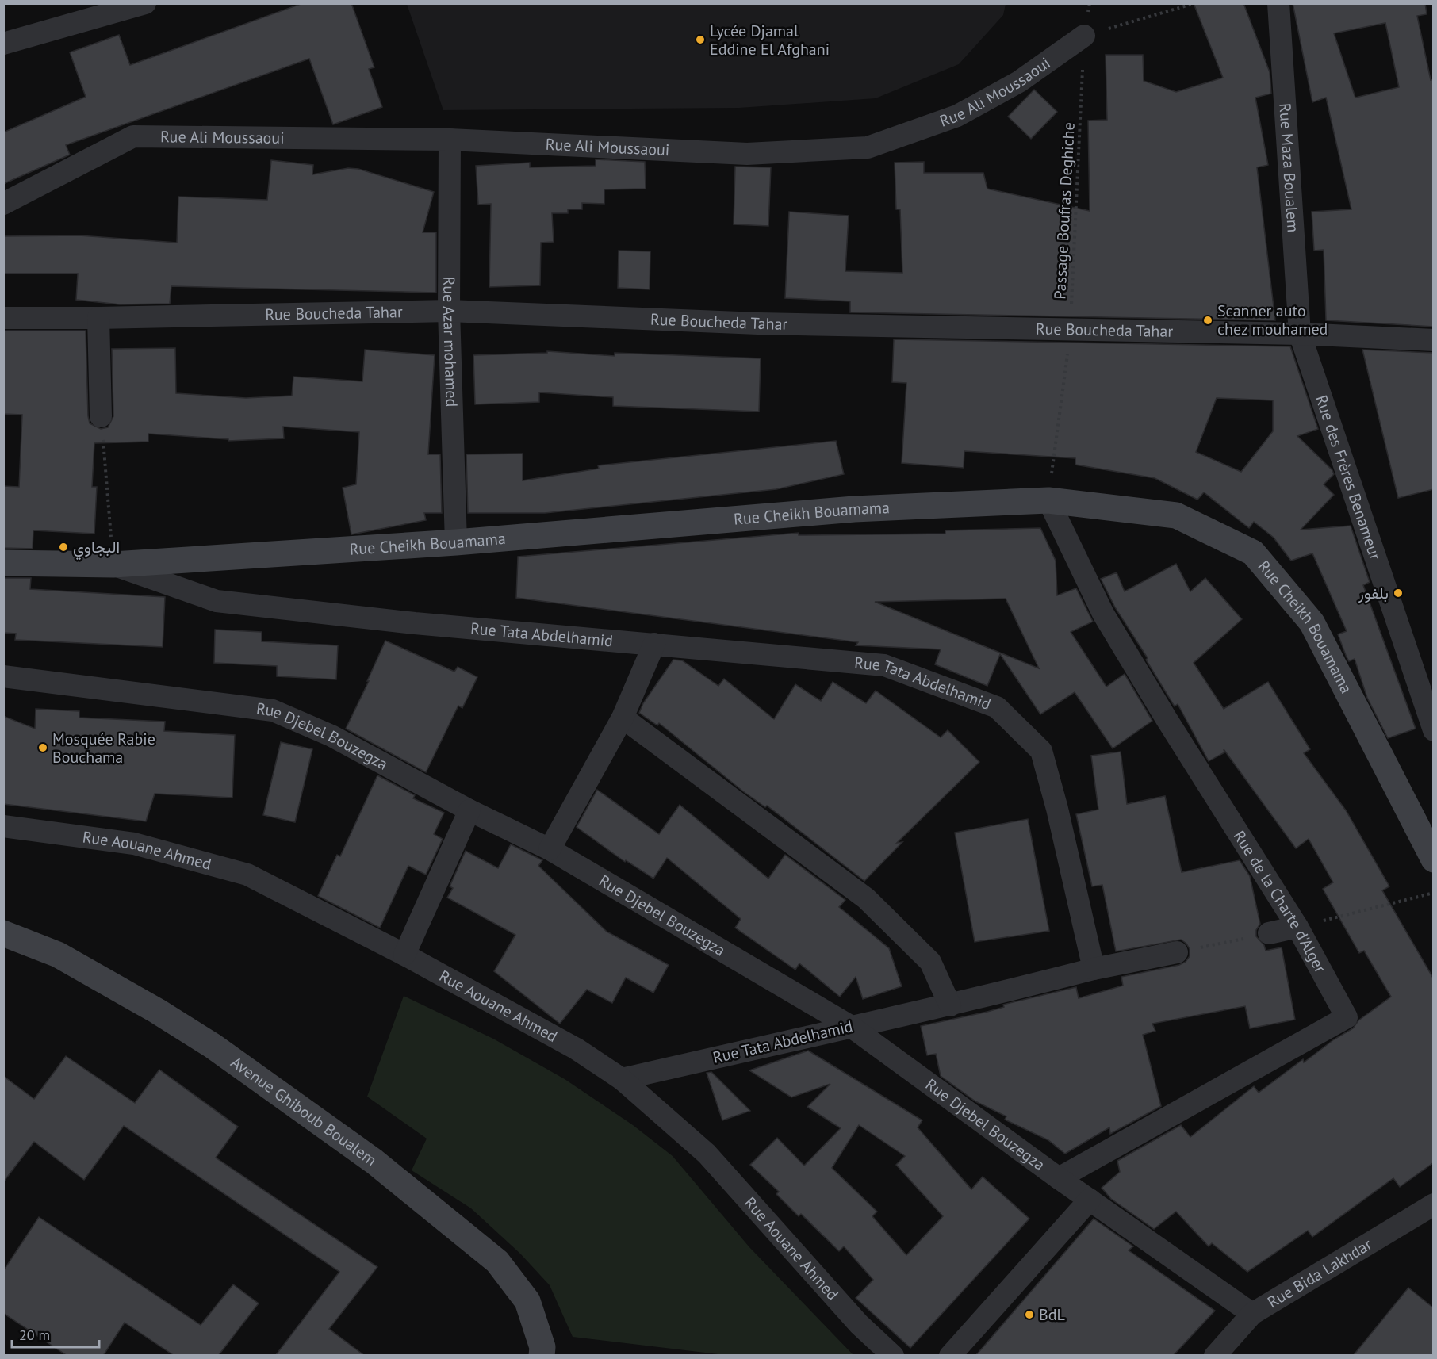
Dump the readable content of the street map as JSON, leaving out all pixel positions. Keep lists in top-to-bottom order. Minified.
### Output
{"streets":{"street":["Rue Ali Moussaoui","Rue Maza Boualem","Rue Boucheda Tahar","Rue Azar mohamed","Rue des Frères Benameur","Rue Cheikh Bouamama","Rue Tata Abdelhamid","Rue Djebel Bouzegza","Rue Aouane Ahmed","Rue de la Charte d'Alger","Avenue Ghiboub Boualem","Rue Bida Lakhdar"],"path":["Passage Boufras Deghiche"]},"crossings":[["Rue Ali Moussaoui","Passage Boufras Deghiche"],["Rue Ali Moussaoui","Rue Azar mohamed"],["Rue Maza Boualem","Rue Boucheda Tahar"],["Rue Maza Boualem","Rue des Frères Benameur"],["Passage Boufras Deghiche","Rue Boucheda Tahar"],["Passage Boufras Deghiche","Rue Cheikh Bouamama"],["Passage Boufras Deghiche","Rue de la Charte d'Alger"],["Rue Boucheda Tahar","Rue Azar mohamed"],["Rue Boucheda Tahar","Rue des Frères Benameur"],["Rue Azar mohamed","Rue Cheikh Bouamama"],["Rue Cheikh Bouamama","Rue Tata Abdelhamid"],["Rue Cheikh Bouamama","Rue de la Charte d'Alger"],["Rue Tata Abdelhamid","Rue Djebel Bouzegza"],["Rue Tata Abdelhamid","Rue Aouane Ahmed"],["Rue Djebel Bouzegza","Rue de la Charte d'Alger"],["Rue Djebel Bouzegza","Rue Bida Lakhdar"]],"places":["Lycée Djamal Eddine El Afghani","Scanner auto chez mouhamed","البجاوي","بلفور","Mosquée Rabie Bouchama","BdL"],"scale_bar":"20 m"}
